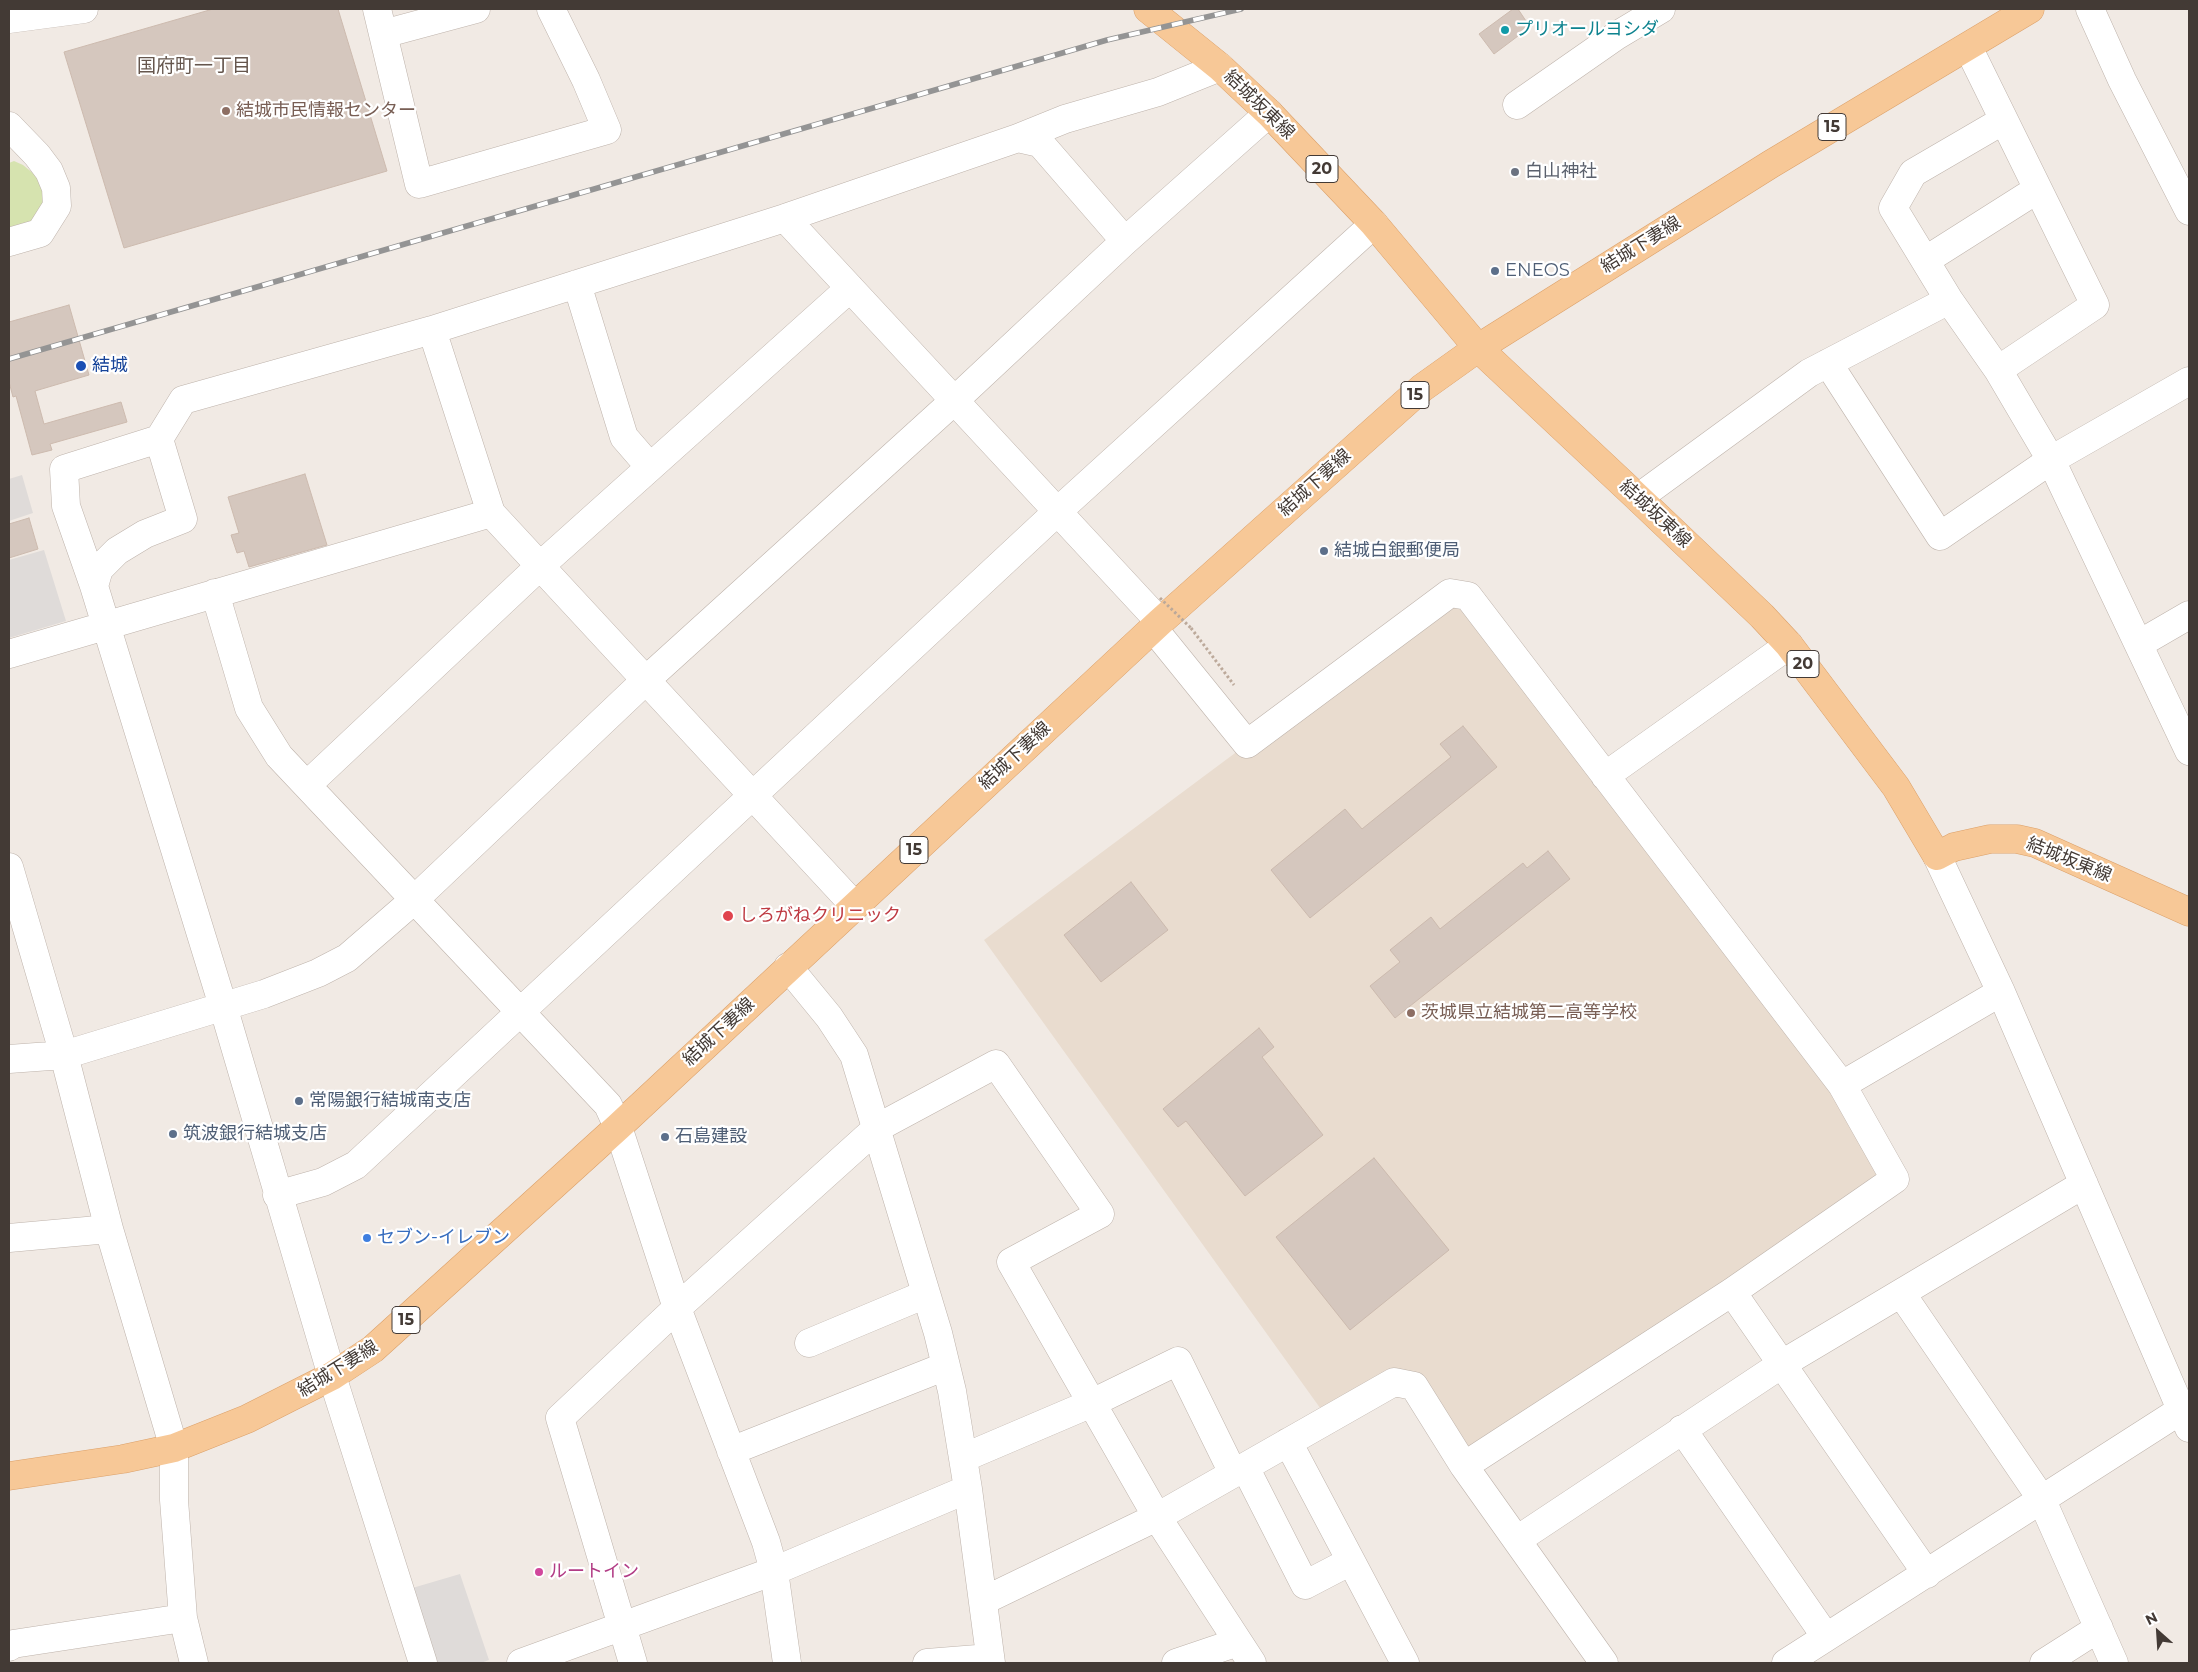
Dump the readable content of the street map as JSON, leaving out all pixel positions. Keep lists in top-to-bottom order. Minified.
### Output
{"streets":{"main road":["結城坂東線","15","20","結城下妻線"]},"crossings":[["結城坂東線","結城下妻線"]],"districts":["国府町一丁目"],"places":["プリオールヨシダ","結城市民情報センター","白山神社","ENEOS","結城","結城白銀郵便局","しろがねクリニック","茨城県立結城第二高等学校","常陽銀行結城南支店","筑波銀行結城支店","石島建設","セブン-イレブン","ルートイン"],"north":"top left"}
